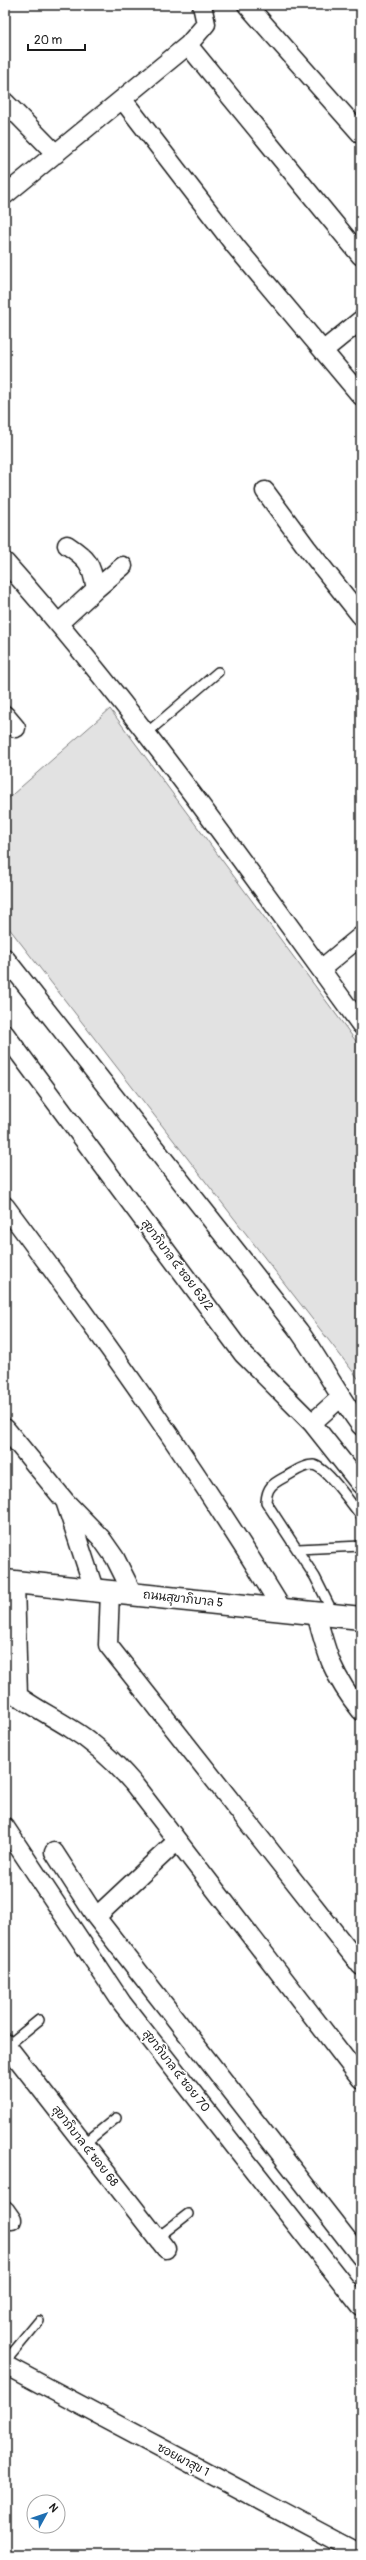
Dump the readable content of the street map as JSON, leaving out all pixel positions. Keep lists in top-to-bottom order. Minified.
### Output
{"streets":{"main road":["ถนนสุขาภิบาล 5"],"street":["สุขาภิบาล ๕ ซอย 63/2","สุขาภิบาล ๕ ซอย 70","สุขาภิบาล ๕ ซอย 68","ซอยผาสุข 1"]},"scale_bar":"20 m","north":"top right"}
